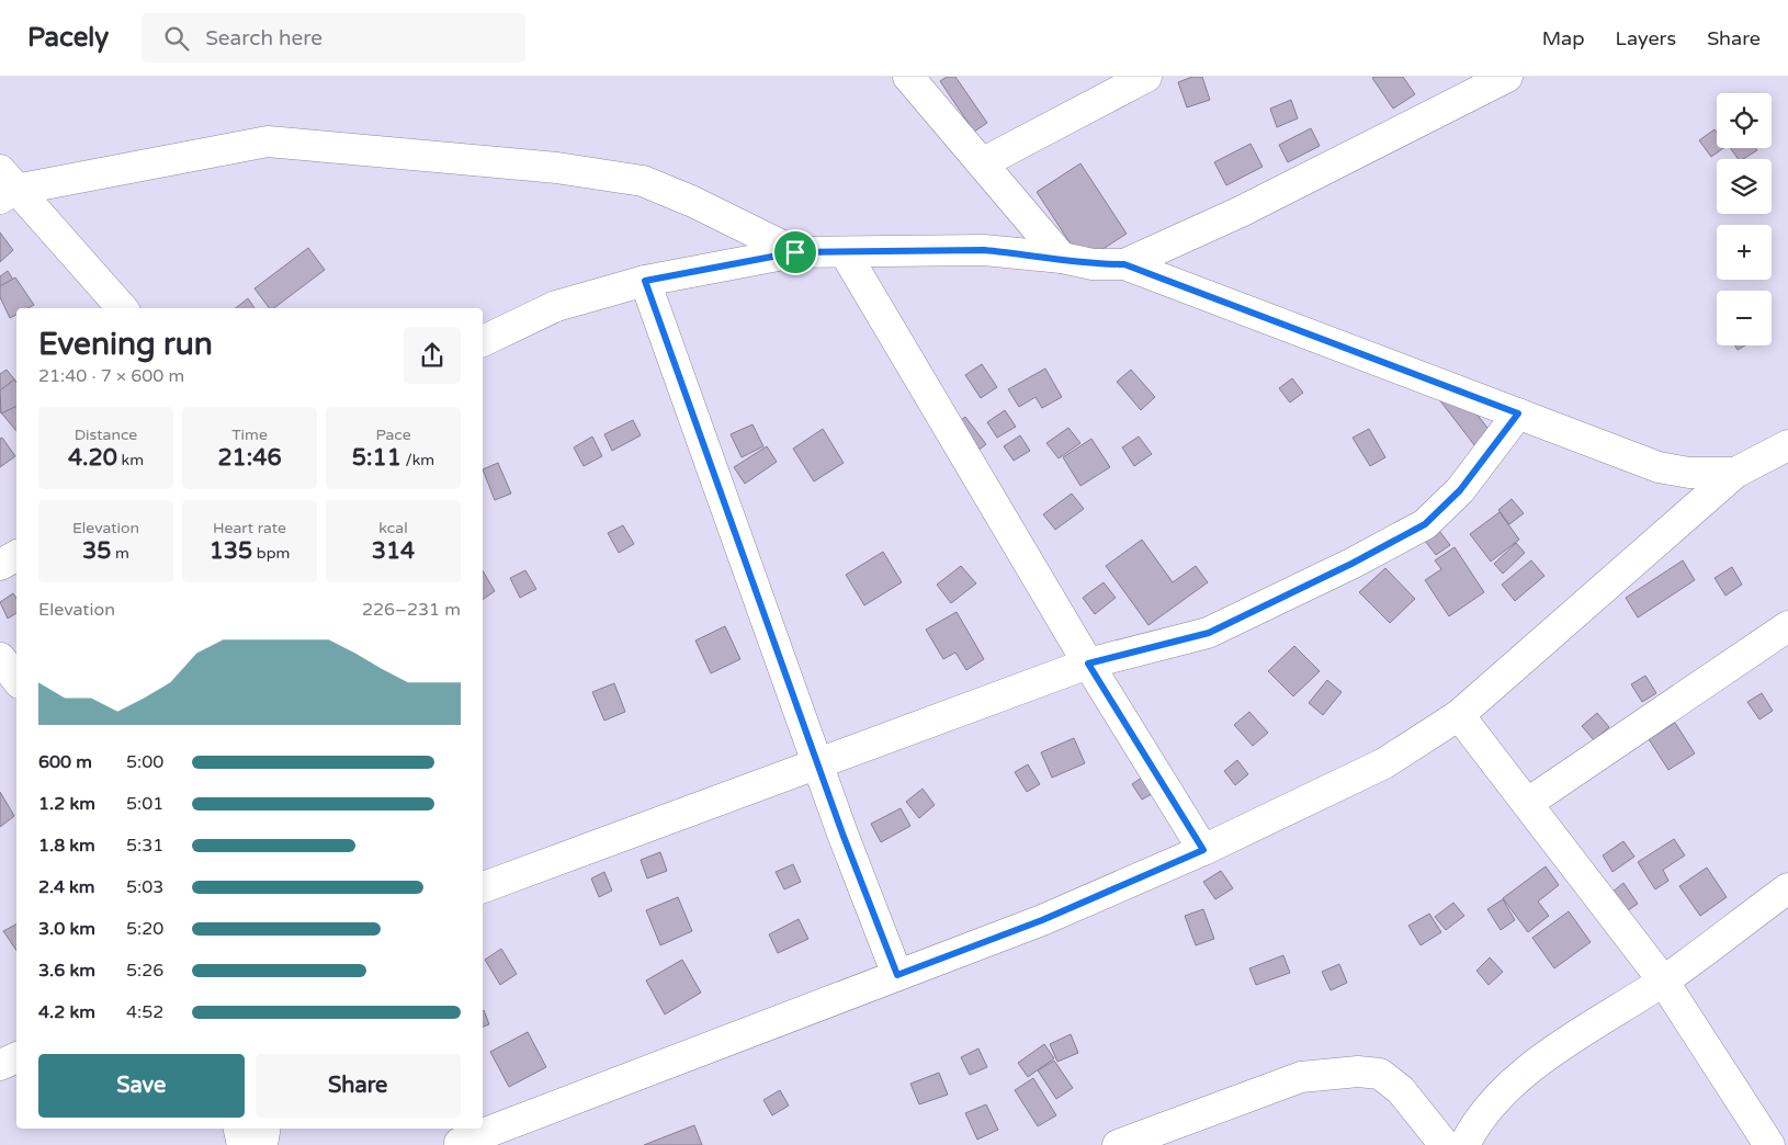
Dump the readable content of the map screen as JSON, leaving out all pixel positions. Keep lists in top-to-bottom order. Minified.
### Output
{"page":{"header":"Pacely","search":"Search here","nav":["Map","Layers","Share"],"map_buttons":["+","−"],"heading":["Evening run","21:40 · 7 × 600 m"],"stats":[["Distance","4.20 km"],["Time","21:46"],["Pace","5:11 /km"],["Elevation","35 m"],["Heart rate","135 bpm"],["kcal","314"]],"chart":["Elevation","226–231 m"],"list":[{"name":"600 m","note":"5:00"},{"name":"1.2 km","note":"5:01"},{"name":"1.8 km","note":"5:31"},{"name":"2.4 km","note":"5:03"},{"name":"3.0 km","note":"5:20"},{"name":"3.6 km","note":"5:26"},{"name":"4.2 km","note":"4:52"}],"buttons":["Save","Share"]}}
